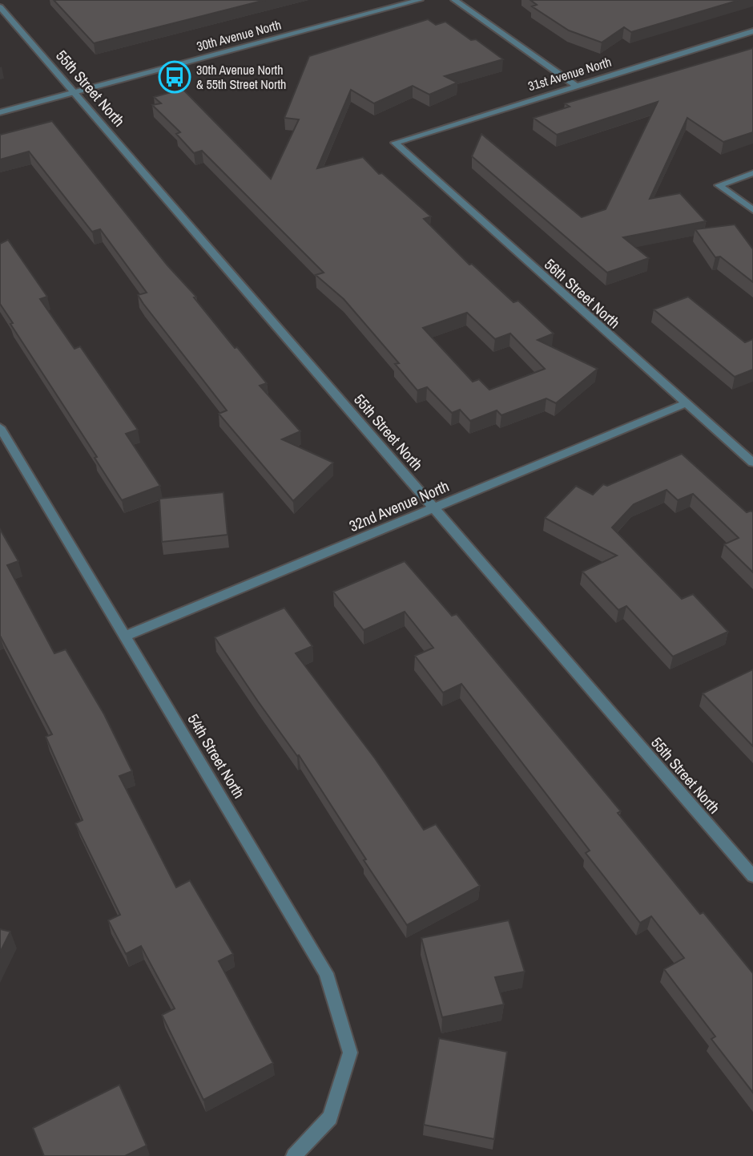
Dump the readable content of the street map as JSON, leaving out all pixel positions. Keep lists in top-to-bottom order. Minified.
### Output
{"streets":{"street":["30th Avenue North","31st Avenue North","55th Street North","56th Street North","32nd Avenue North","54th Street North"]},"crossings":[["30th Avenue North","55th Street North"],["31st Avenue North","56th Street North"],["55th Street North","32nd Avenue North"],["56th Street North","32nd Avenue North"],["32nd Avenue North","54th Street North"]],"places":{"bus stop":["30th Avenue North & 55th Street North"]}}
